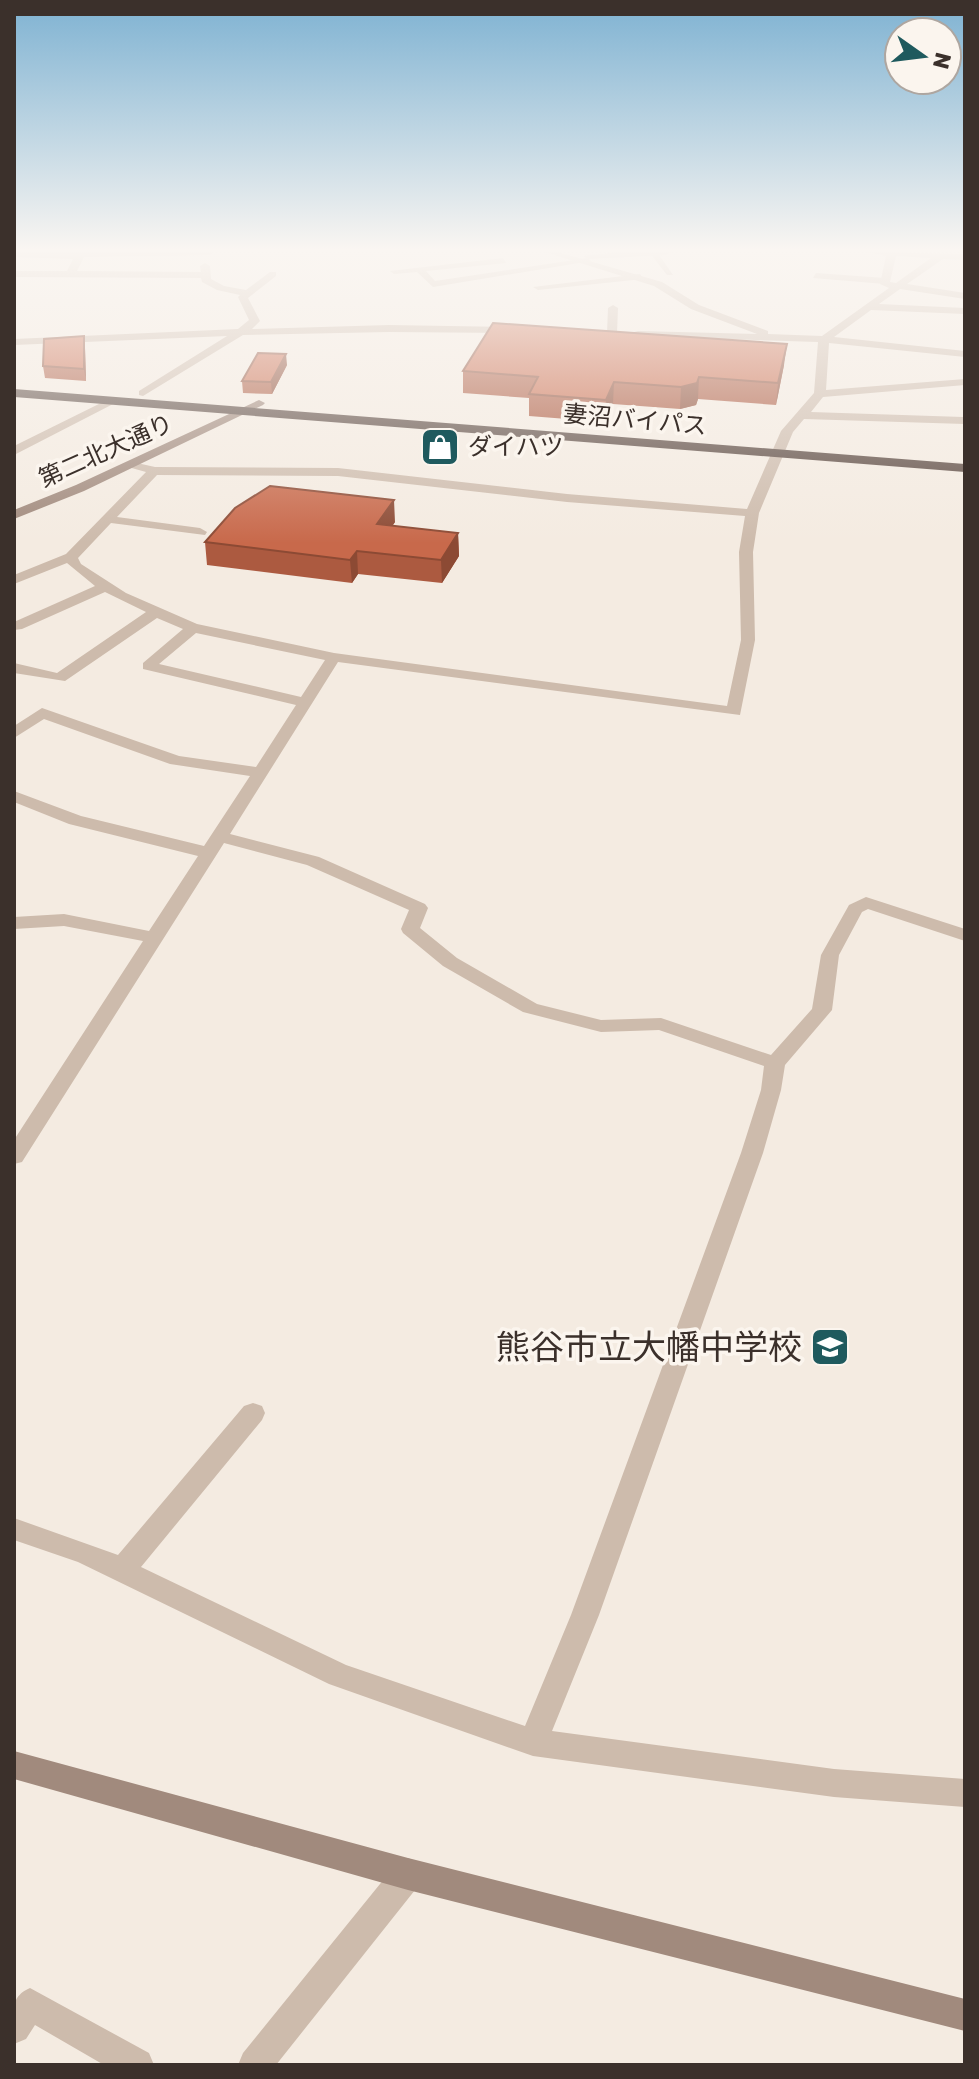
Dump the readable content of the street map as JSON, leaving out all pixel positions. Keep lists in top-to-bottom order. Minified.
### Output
{"streets":{"highway":["妻沼バイパス"],"street":["第二北大通り"]},"crossings":[["妻沼バイパス","第二北大通り"]],"places":{"shop":["ダイハツ"],"school or university":["熊谷市立大幡中学校"]},"north":"right"}
